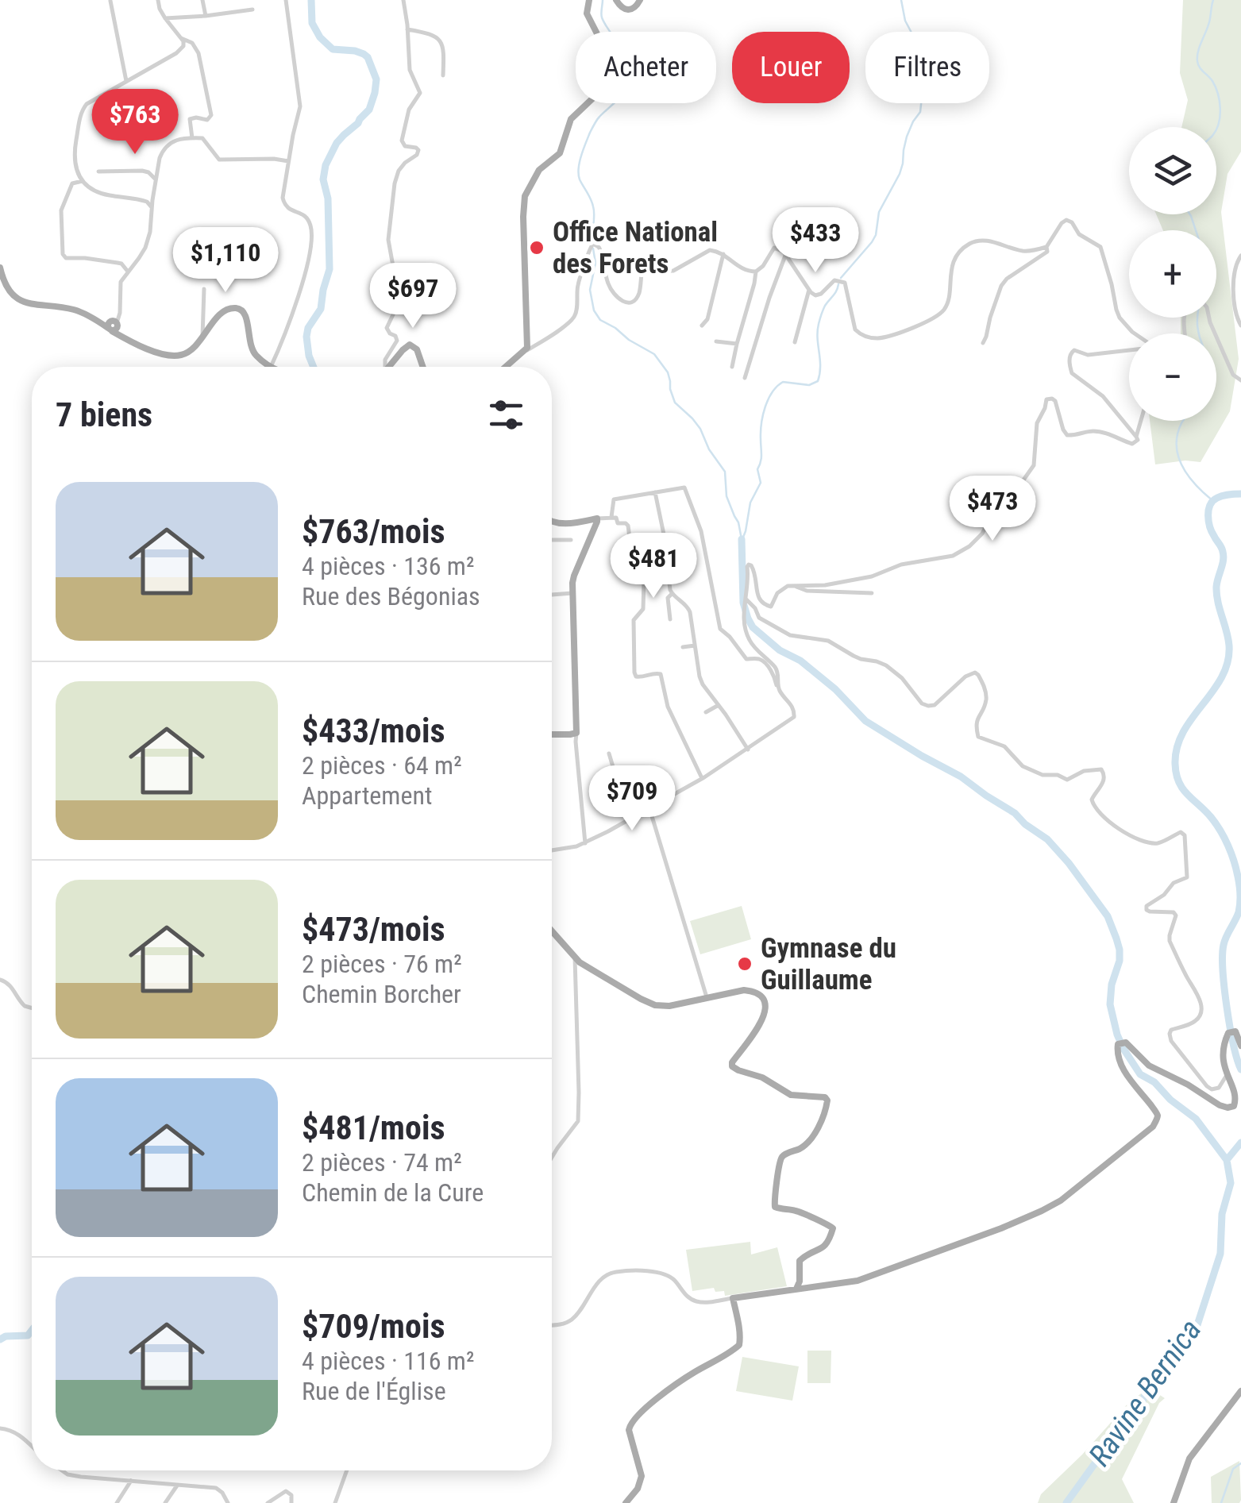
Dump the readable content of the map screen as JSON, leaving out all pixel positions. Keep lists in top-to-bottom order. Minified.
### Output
{"water":["Ravine Bernica"],"places":["Office National des Forets","Gymnase du Guillaume"],"page":{"chip":["Acheter","Louer","Filtres"],"price":["$763","$433","$1,110","$697","$473","$481","$709"],"map_buttons":["+","−"],"heading":"7 biens","list":[{"name":"$763/mois","note":"4 pièces · 136 m² · Rue des Bégonias"},{"name":"$433/mois","note":"2 pièces · 64 m² · Appartement"},{"name":"$473/mois","note":"2 pièces · 76 m² · Chemin Borcher"},{"name":"$481/mois","note":"2 pièces · 74 m² · Chemin de la Cure"},{"name":"$709/mois","note":"4 pièces · 116 m² · Rue de l'Église"}]}}
